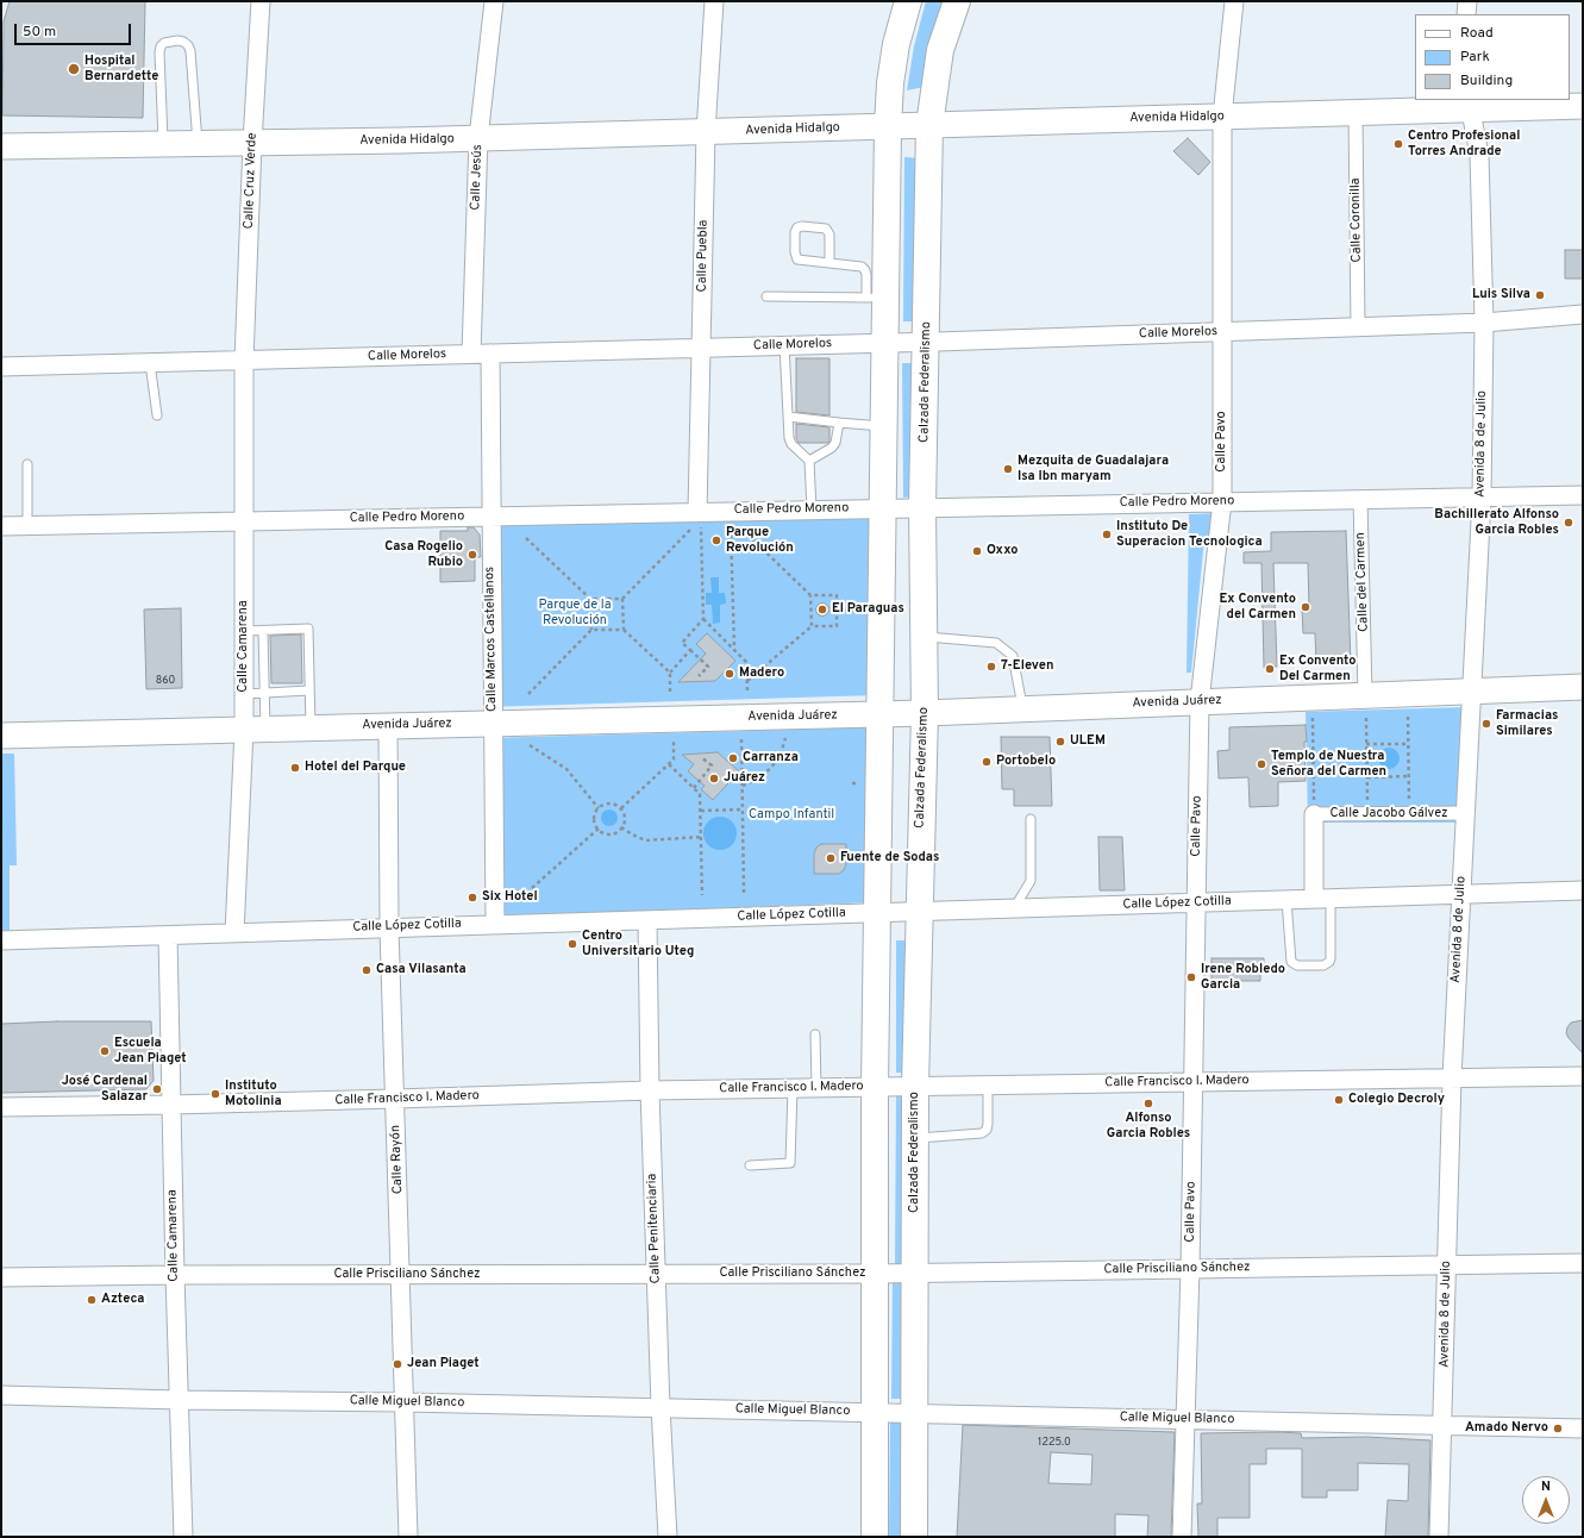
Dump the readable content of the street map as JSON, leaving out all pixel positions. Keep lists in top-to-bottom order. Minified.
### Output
{"streets":{"main road":["Avenida Hidalgo","Calzada Federalismo","Avenida Juárez"],"street":["Calle Jesús","Calle Cruz Verde","Calle Coronilla","Calle Puebla","Calle Morelos","Calle Pavo","Avenida 8 de Julio","Calle Pedro Moreno","Calle del Carmen","Calle Marcos Castellanos","Calle Camarena","Calle Jacobo Gálvez","Calle López Cotilla","Calle Francisco I. Madero","Calle Rayón","Calle Penitenciaria","Calle Prisciliano Sánchez","Calle Miguel Blanco"]},"crossings":[["Avenida Hidalgo","Calle Jesús"],["Avenida Hidalgo","Calle Cruz Verde"],["Avenida Hidalgo","Calle Coronilla"],["Avenida Hidalgo","Calle Puebla"],["Avenida Hidalgo","Calzada Federalismo"],["Avenida Hidalgo","Calle Pavo"],["Avenida Hidalgo","Avenida 8 de Julio"],["Calle Jesús","Calle Morelos"],["Calle Cruz Verde","Calle Morelos"],["Calle Cruz Verde","Calle Camarena"],["Calle Coronilla","Calle Morelos"],["Calle Puebla","Calle Morelos"],["Calle Puebla","Calle Pedro Moreno"],["Calle Morelos","Calzada Federalismo"],["Calle Morelos","Calle Pavo"],["Calle Morelos","Avenida 8 de Julio"],["Calle Morelos","Calle Marcos Castellanos"],["Calle Morelos","Calle Camarena"],["Calzada Federalismo","Calle Pedro Moreno"],["Calzada Federalismo","Avenida Juárez"],["Calzada Federalismo","Calle López Cotilla"],["Calzada Federalismo","Calle Francisco I. Madero"],["Calzada Federalismo","Calle Prisciliano Sánchez"],["Calzada Federalismo","Calle Miguel Blanco"],["Calle Pavo","Calle Pedro Moreno"],["Calle Pavo","Avenida Juárez"],["Calle Pavo","Calle López Cotilla"],["Calle Pavo","Calle Francisco I. Madero"],["Calle Pavo","Calle Prisciliano Sánchez"],["Calle Pavo","Calle Miguel Blanco"],["Avenida 8 de Julio","Calle Pedro Moreno"],["Avenida 8 de Julio","Avenida Juárez"],["Avenida 8 de Julio","Calle Jacobo Gálvez"],["Avenida 8 de Julio","Calle López Cotilla"],["Avenida 8 de Julio","Calle Francisco I. Madero"],["Avenida 8 de Julio","Calle Prisciliano Sánchez"],["Avenida 8 de Julio","Calle Miguel Blanco"],["Calle Pedro Moreno","Calle del Carmen"],["Calle Pedro Moreno","Calle Marcos Castellanos"],["Calle Pedro Moreno","Calle Camarena"],["Calle del Carmen","Avenida Juárez"],["Calle Marcos Castellanos","Avenida Juárez"],["Calle Marcos Castellanos","Calle López Cotilla"],["Calle Camarena","Avenida Juárez"],["Calle Camarena","Calle López Cotilla"],["Calle Camarena","Calle Francisco I. Madero"],["Calle Camarena","Calle Prisciliano Sánchez"],["Calle Camarena","Calle Miguel Blanco"],["Avenida Juárez","Calle Rayón"],["Calle López Cotilla","Calle Rayón"],["Calle López Cotilla","Calle Penitenciaria"],["Calle Francisco I. Madero","Calle Rayón"],["Calle Francisco I. Madero","Calle Penitenciaria"],["Calle Rayón","Calle Prisciliano Sánchez"],["Calle Rayón","Calle Miguel Blanco"],["Calle Penitenciaria","Calle Prisciliano Sánchez"],["Calle Penitenciaria","Calle Miguel Blanco"]],"parks":["Parque de la Revolución","Campo Infantil"],"places":["Hospital Bernardette","Centro Profesional Torres Andrade","Luis Silva","Mezquita de Guadalajara Isa Ibn maryam","Bachillerato Alfonso Garcia Robles","Instituto De Superacion Tecnologica","Parque Revolución","Oxxo","Casa Rogelio Rubio","Ex Convento del Carmen","El Paraguas","7-Eleven","Ex Convento Del Carmen","Madero","Farmacias Similares","ULEM","Carranza","Portobelo","Templo de Nuestra Señora del Carmen","Hotel del Parque","Juárez","Fuente de Sodas","Six Hotel","Centro Universitario Uteg","Casa Vilasanta","Irene Robledo Garcia","Escuela Jean Piaget","José Cardenal Salazar","Instituto Motolinia","Colegio Decroly","Alfonso Garcia Robles","Azteca","Jean Piaget","Amado Nervo"],"house_numbers":["860","1225.0"],"legend":["Road","Park","Building"],"scale_bar":"50 m","north":"top"}
